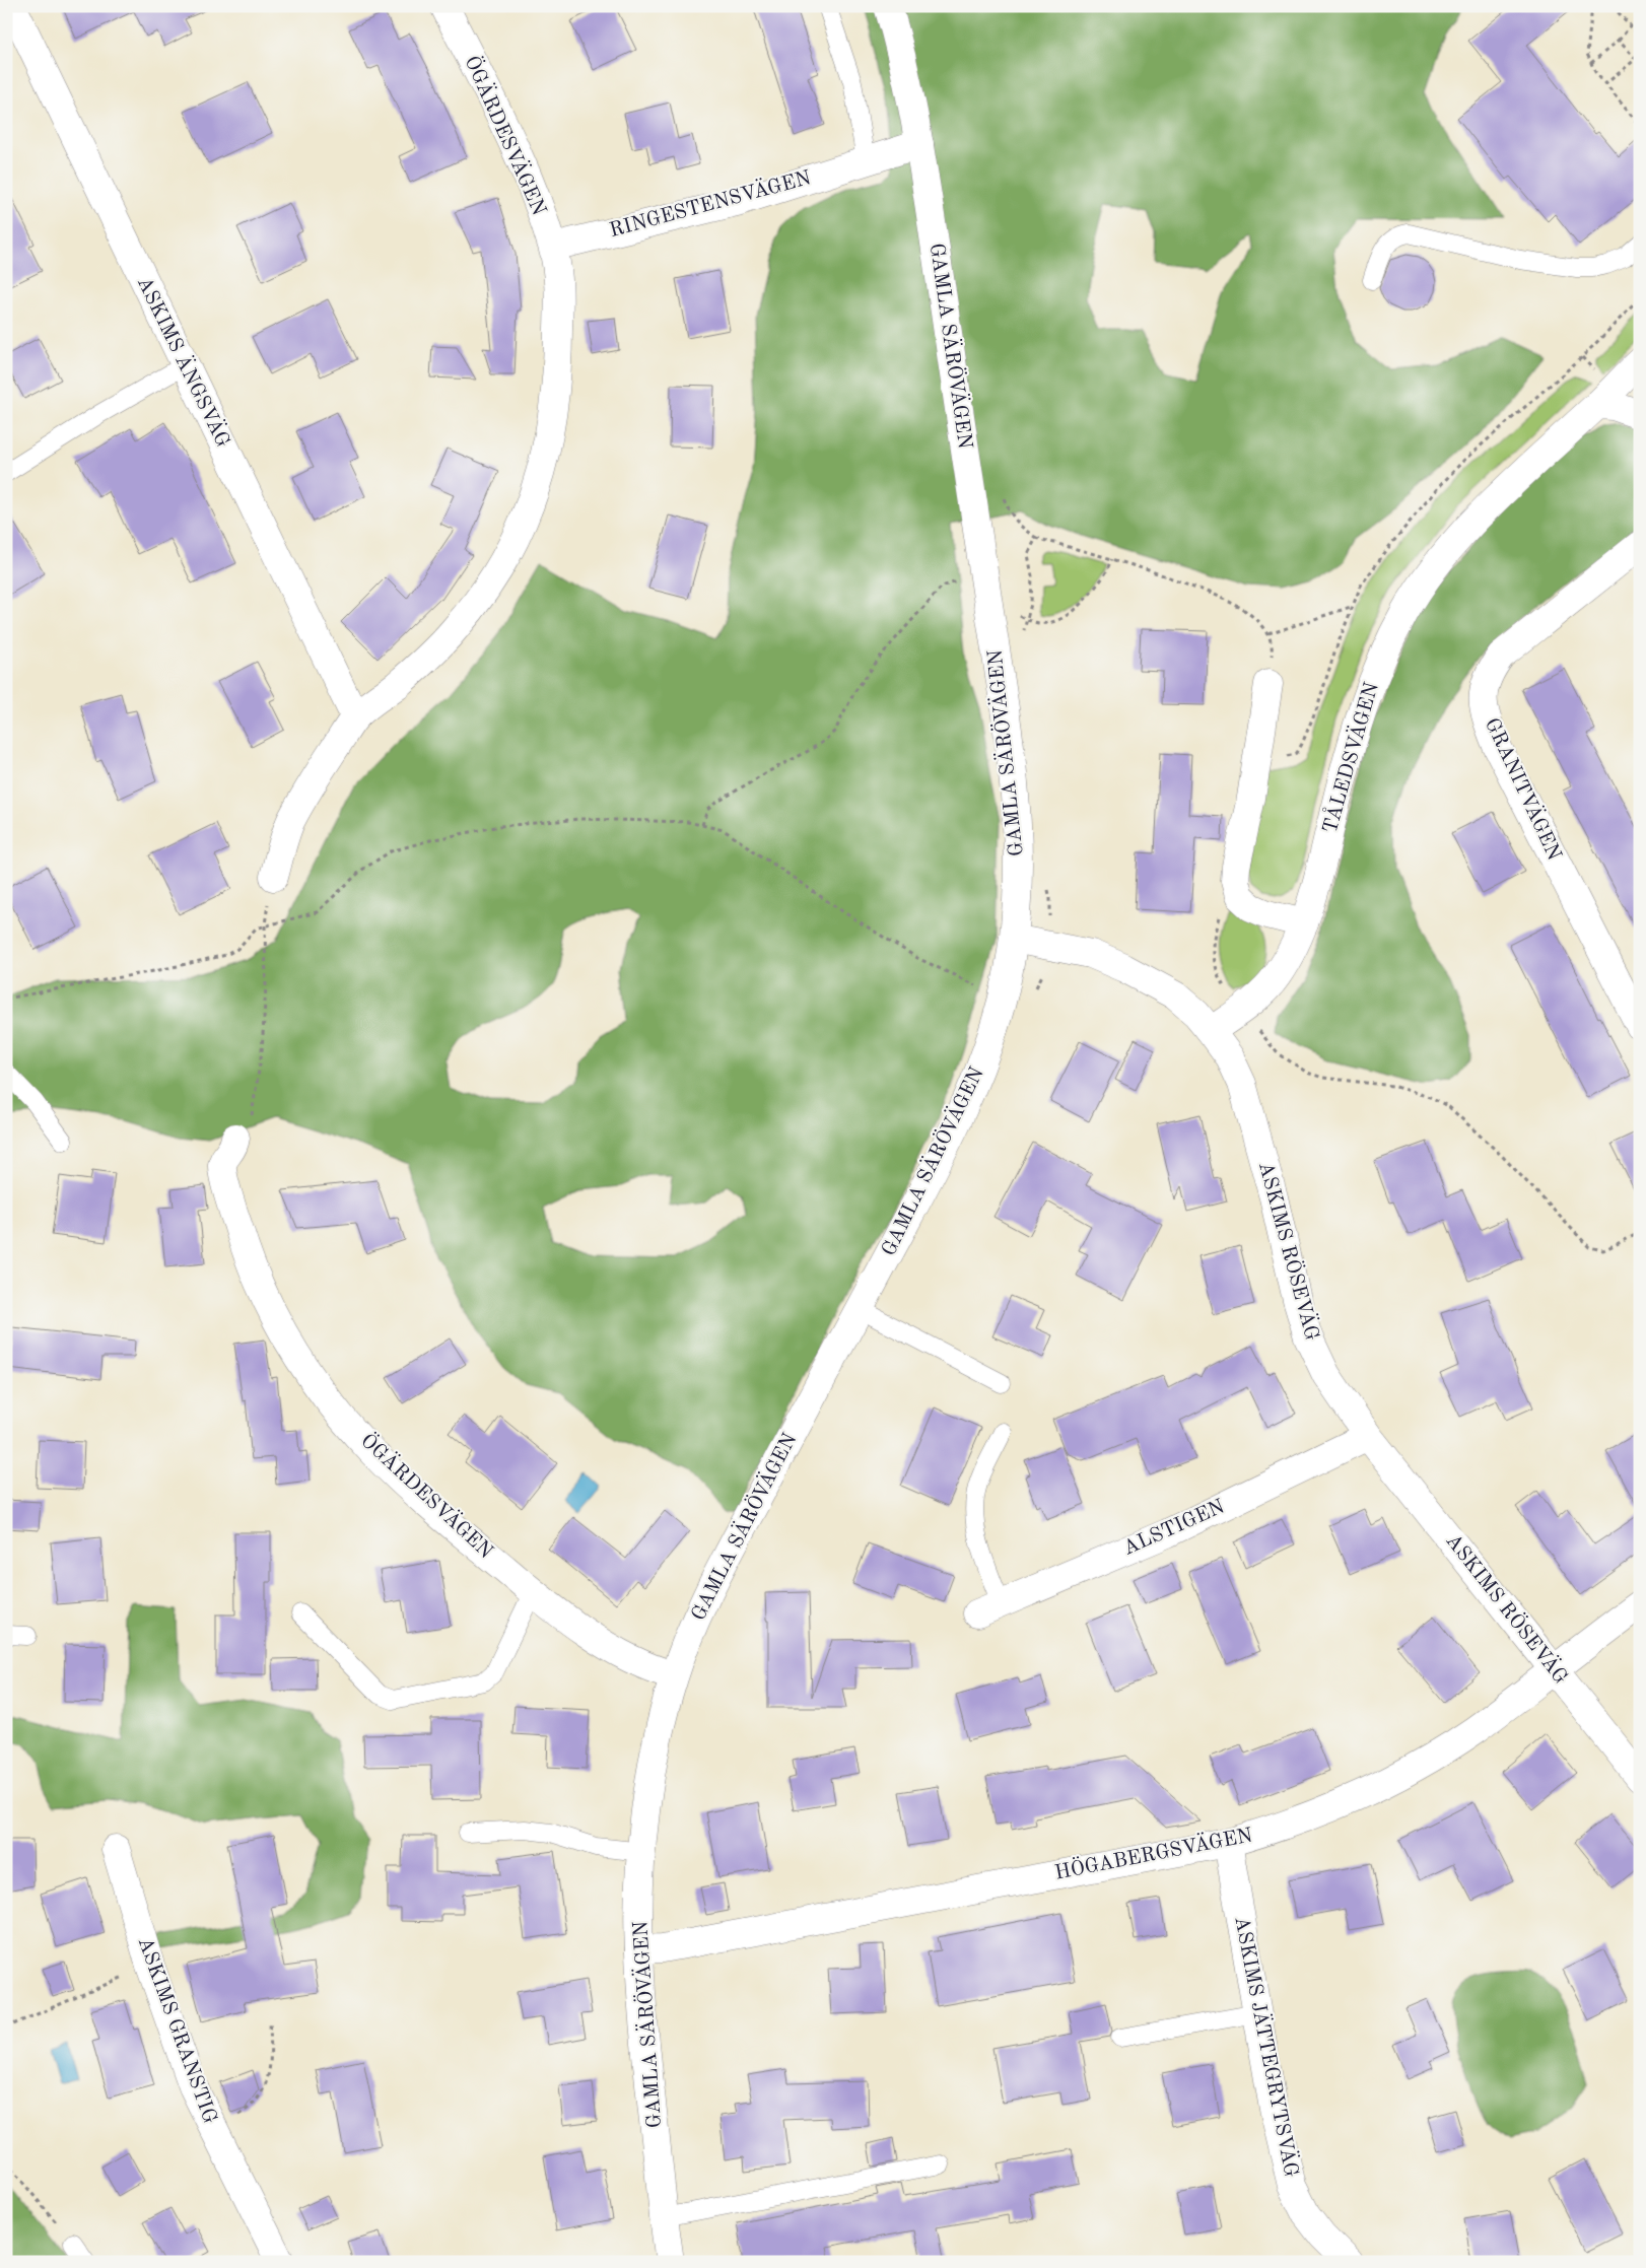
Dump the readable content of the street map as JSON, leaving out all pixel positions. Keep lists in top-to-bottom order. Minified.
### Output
{"streets":{"street":["ÖGÄRDESVÄGEN","RINGESTENSVÄGEN","GAMLA SÄRÖVÄGEN","ASKIMS ÄNGSVÄG","TÅLEDSVÄGEN","GRANITVÄGEN","ASKIMS RÖSEVÄG","ALSTIGEN","HÖGABERGSVÄGEN","ASKIMS GRANSTIG","ASKIMS JÄTTEGRYTSVÄG"]},"crossings":[["ÖGÄRDESVÄGEN","RINGESTENSVÄGEN"],["ÖGÄRDESVÄGEN","GAMLA SÄRÖVÄGEN"],["ÖGÄRDESVÄGEN","ASKIMS ÄNGSVÄG"],["RINGESTENSVÄGEN","GAMLA SÄRÖVÄGEN"],["GAMLA SÄRÖVÄGEN","ASKIMS RÖSEVÄG"],["GAMLA SÄRÖVÄGEN","HÖGABERGSVÄGEN"],["TÅLEDSVÄGEN","ASKIMS RÖSEVÄG"],["ASKIMS RÖSEVÄG","ALSTIGEN"],["ASKIMS RÖSEVÄG","HÖGABERGSVÄGEN"],["HÖGABERGSVÄGEN","ASKIMS JÄTTEGRYTSVÄG"]]}
